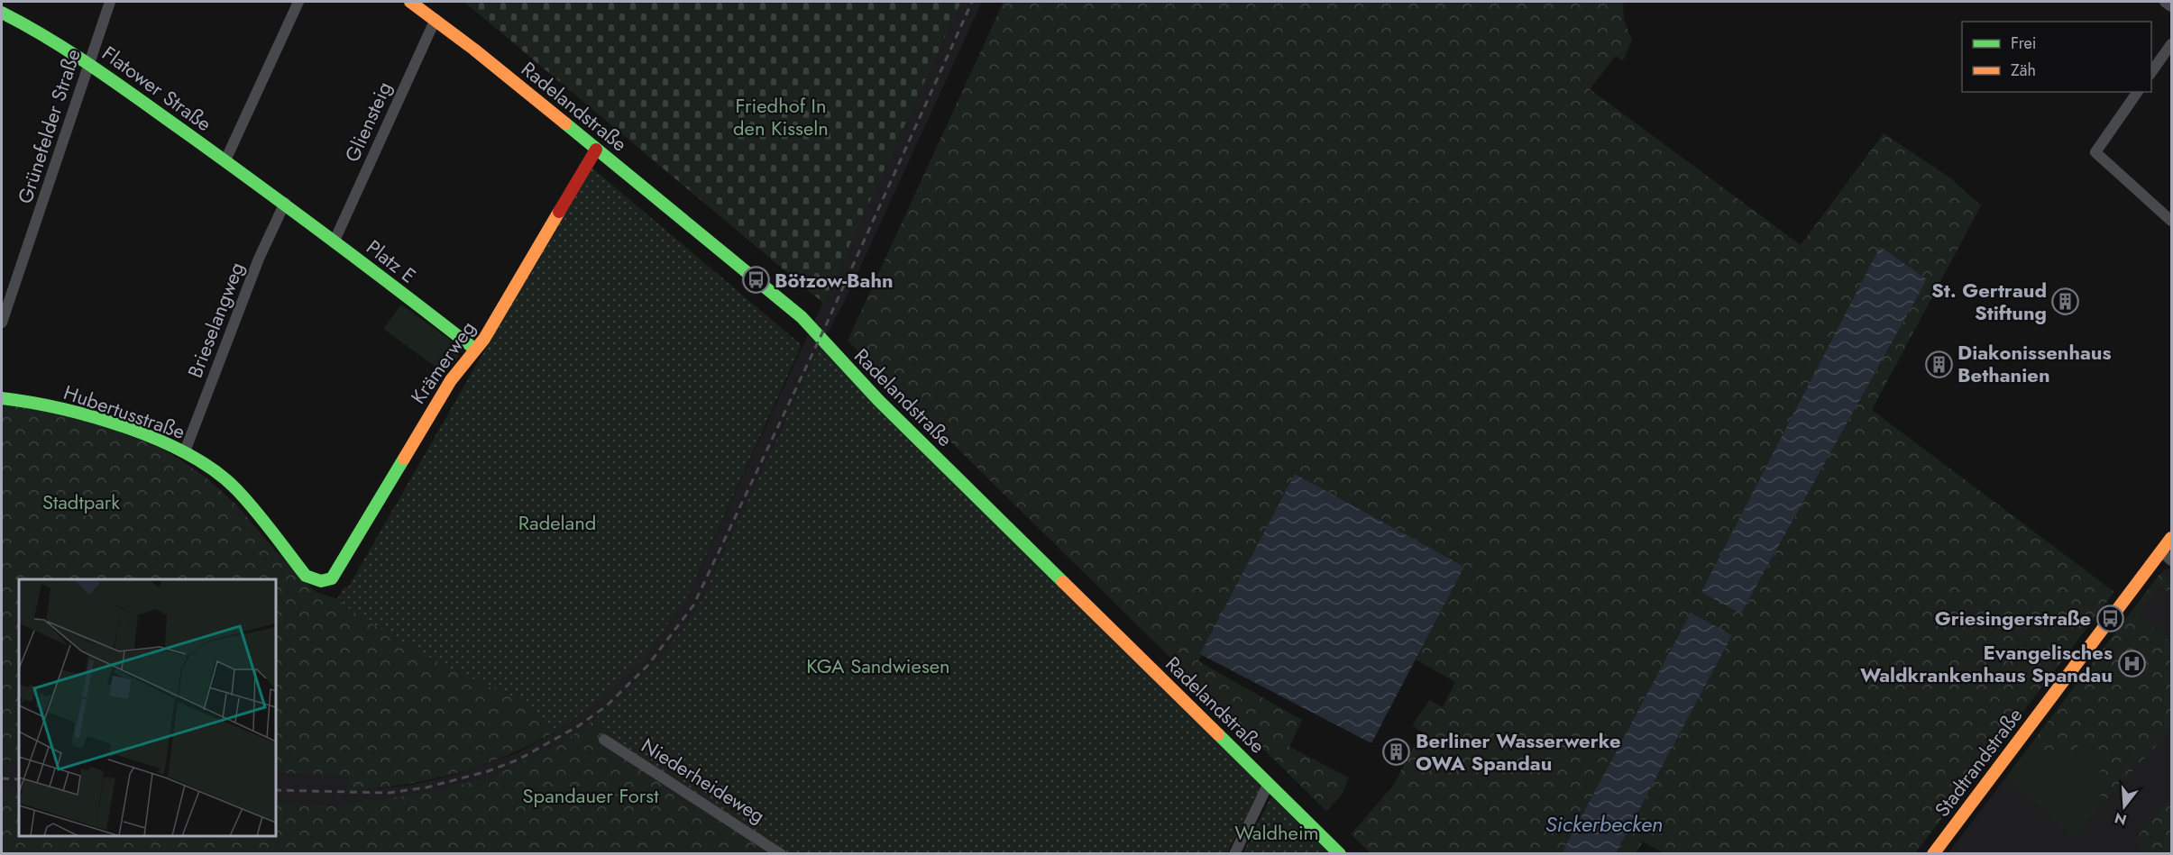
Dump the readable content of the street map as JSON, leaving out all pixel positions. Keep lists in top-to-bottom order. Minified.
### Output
{"streets":{"street":["Flatower Straße","Radelandstraße","Gliensteig","Grünefelder Straße","Platz E","Brieselangweg","Krämerweg","Hubertusstraße","Stadtrandstraße","Niederheideweg"]},"crossings":[["Flatower Straße","Grünefelder Straße"],["Flatower Straße","Platz E"],["Flatower Straße","Brieselangweg"],["Radelandstraße","Gliensteig"],["Radelandstraße","Krämerweg"],["Gliensteig","Platz E"],["Platz E","Brieselangweg"],["Platz E","Krämerweg"],["Brieselangweg","Hubertusstraße"],["Krämerweg","Hubertusstraße"]],"water":["Sickerbecken"],"parks":["Friedhof In den Kisseln","Stadtpark","Radeland","KGA Sandwiesen","Spandauer Forst","Waldheim"],"places":{"bus stop":["Bötzow-Bahn","Griesingerstraße"],"building":["St. Gertraud Stiftung","Diakonissenhaus Bethanien","Berliner Wasserwerke OWA Spandau"],"hospital":["Evangelisches Waldkrankenhaus Spandau"]},"legend":["Frei","Zäh"],"north":"bottom"}
